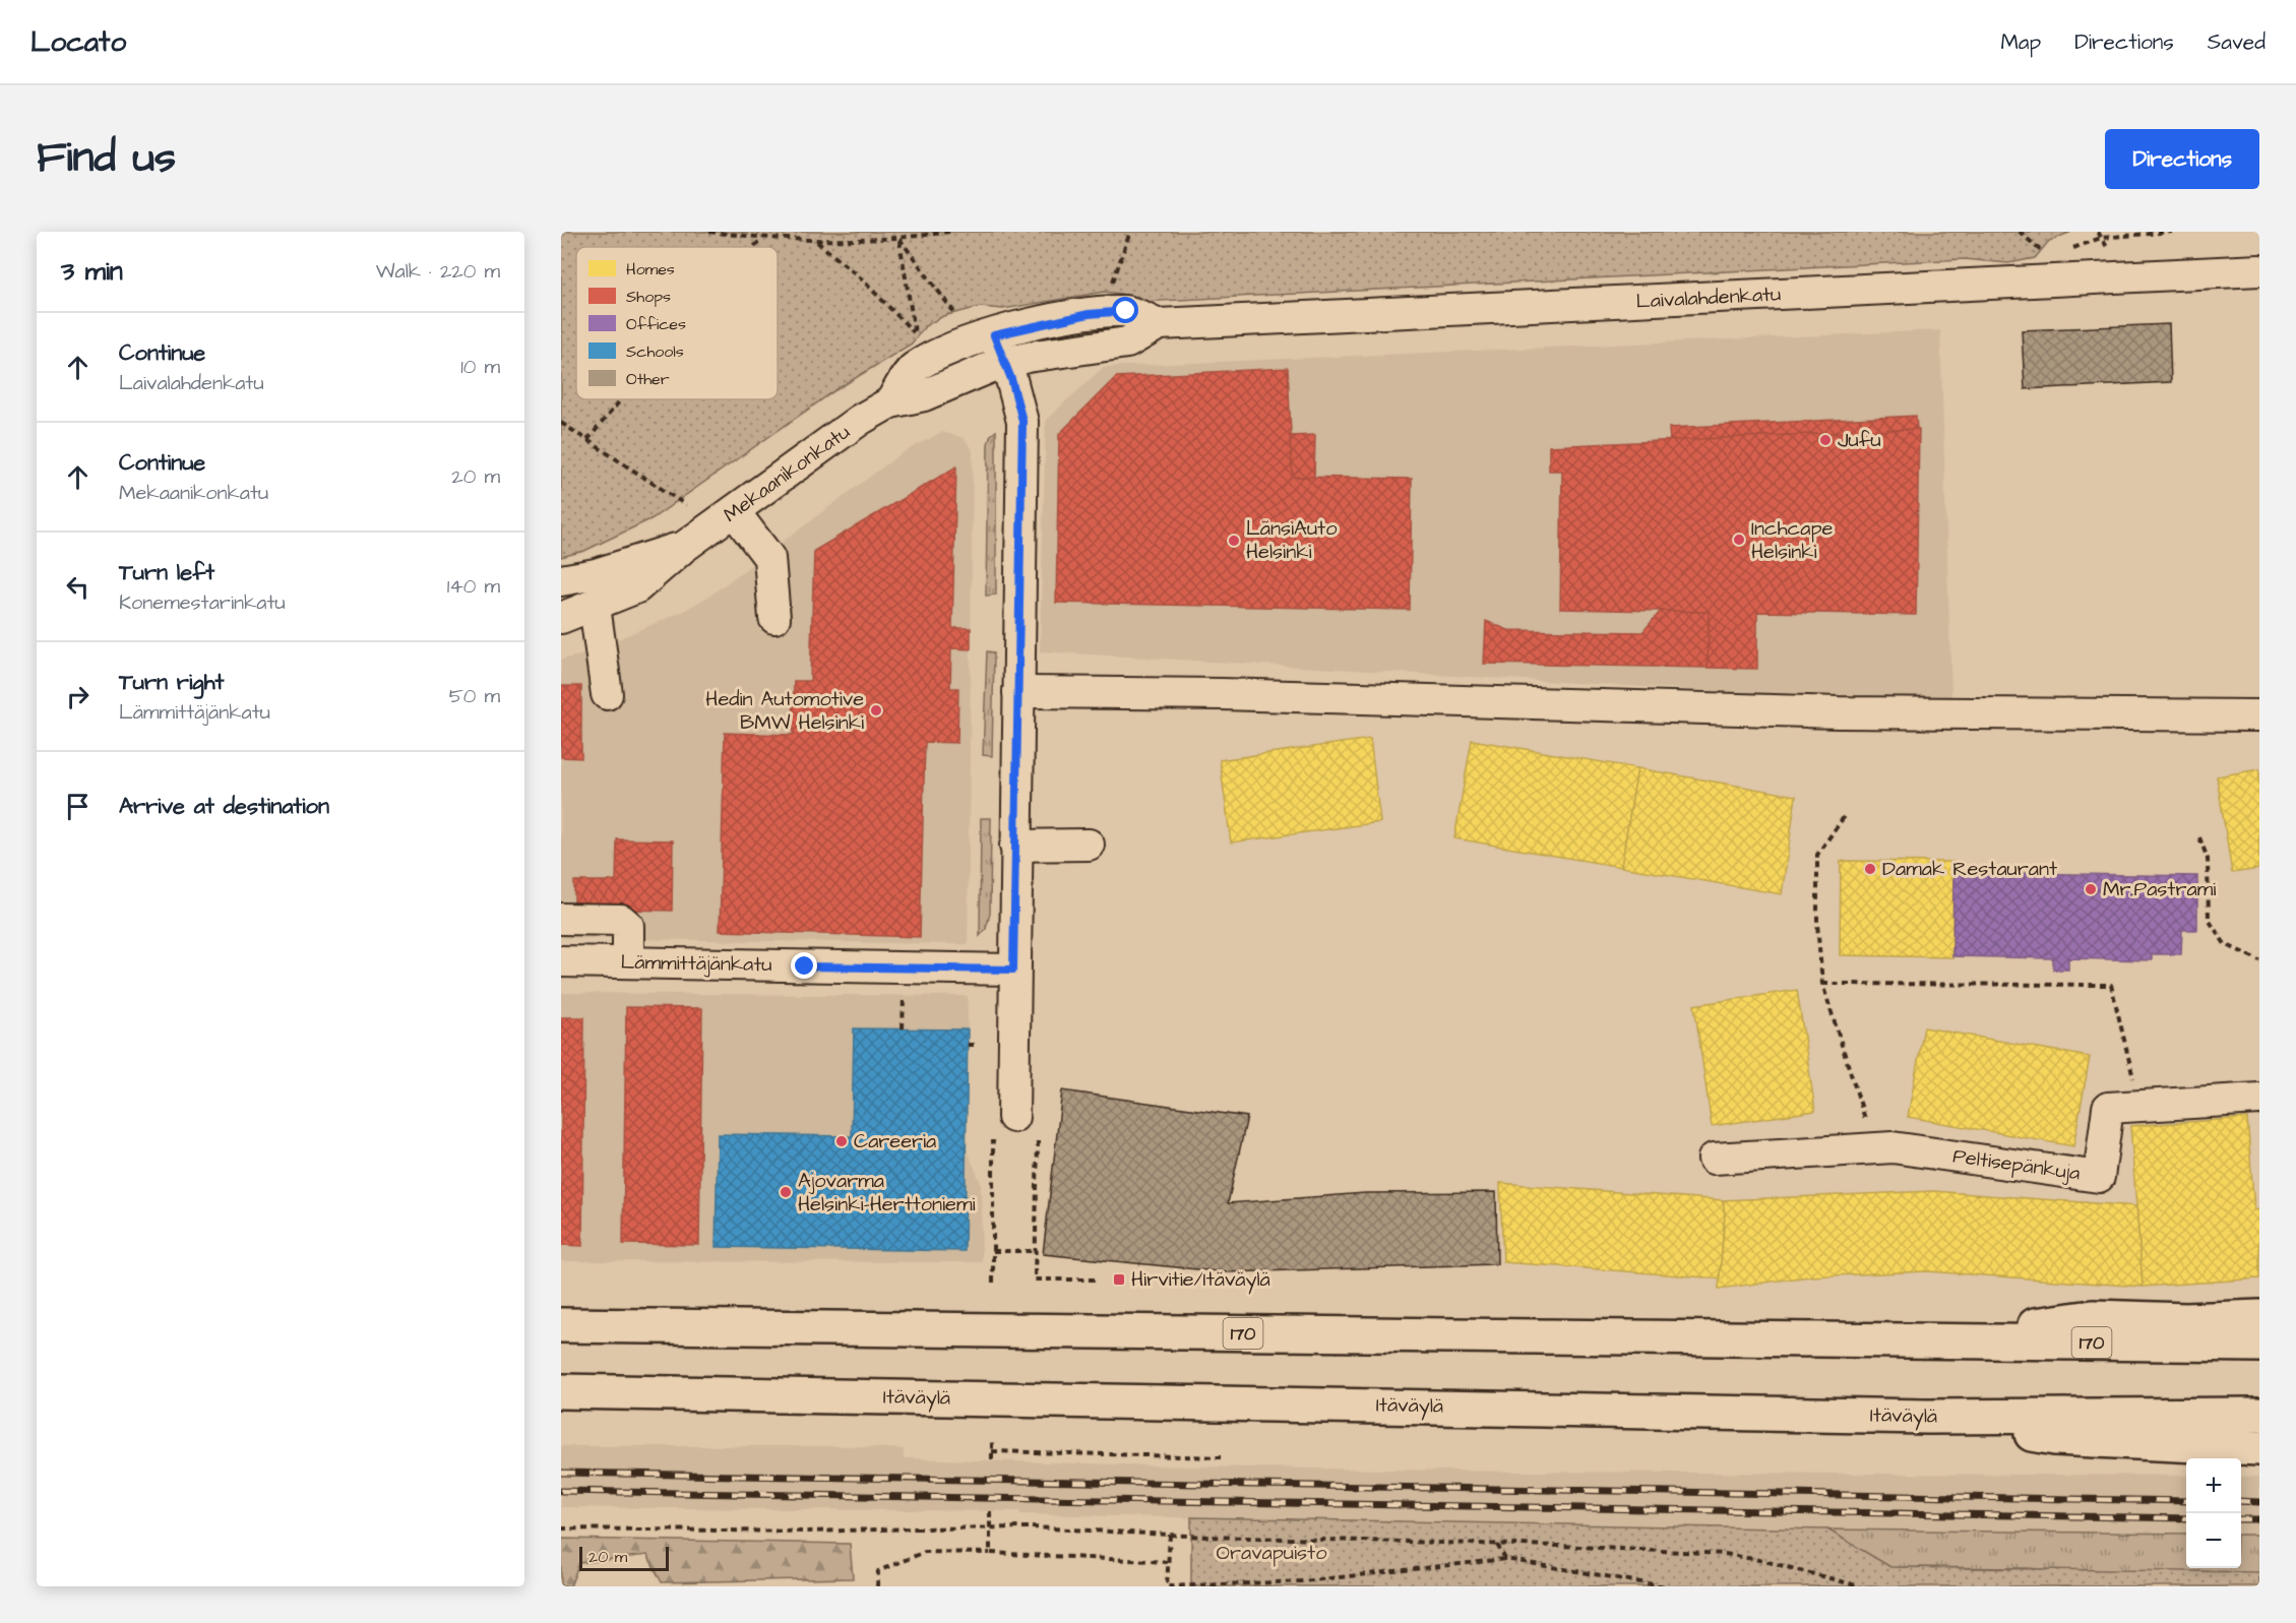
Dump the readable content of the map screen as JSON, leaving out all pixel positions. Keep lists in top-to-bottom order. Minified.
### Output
{"streets":{"highway":["170","Itäväylä"],"street":["Laivalahdenkatu","Mekaanikonkatu","Lämmittäjänkatu","Peltisepänkuja"]},"crossings":[["Laivalahdenkatu","Mekaanikonkatu"]],"parks":["Oravapuisto"],"places":{"other":["Jufu","Inchcape Helsinki","LänsiAuto Helsinki","Hedin Automotive BMW Helsinki","Damak Restaurant","Mr.Pastrami","Careeria","Ajovarma Helsinki-Herttoniemi"],"transit":["Hirvitie/Itäväylä"]},"legend":["Homes","Shops","Offices","Schools","Other"],"scale_bar":"20 m","page":{"header":"Locato","nav":["Map","Directions","Saved"],"title":"Find us","buttons":"Directions","heading":["3 min","Walk · 220 m"],"list":[["Continue","Laivalahdenkatu","10 m"],["Continue","Mekaanikonkatu","20 m"],["Turn left","Konemestarinkatu","140 m"],["Turn right","Lämmittäjänkatu","50 m"],"Arrive at destination"],"map_buttons":["+","−"],"scale":"20 m"}}
